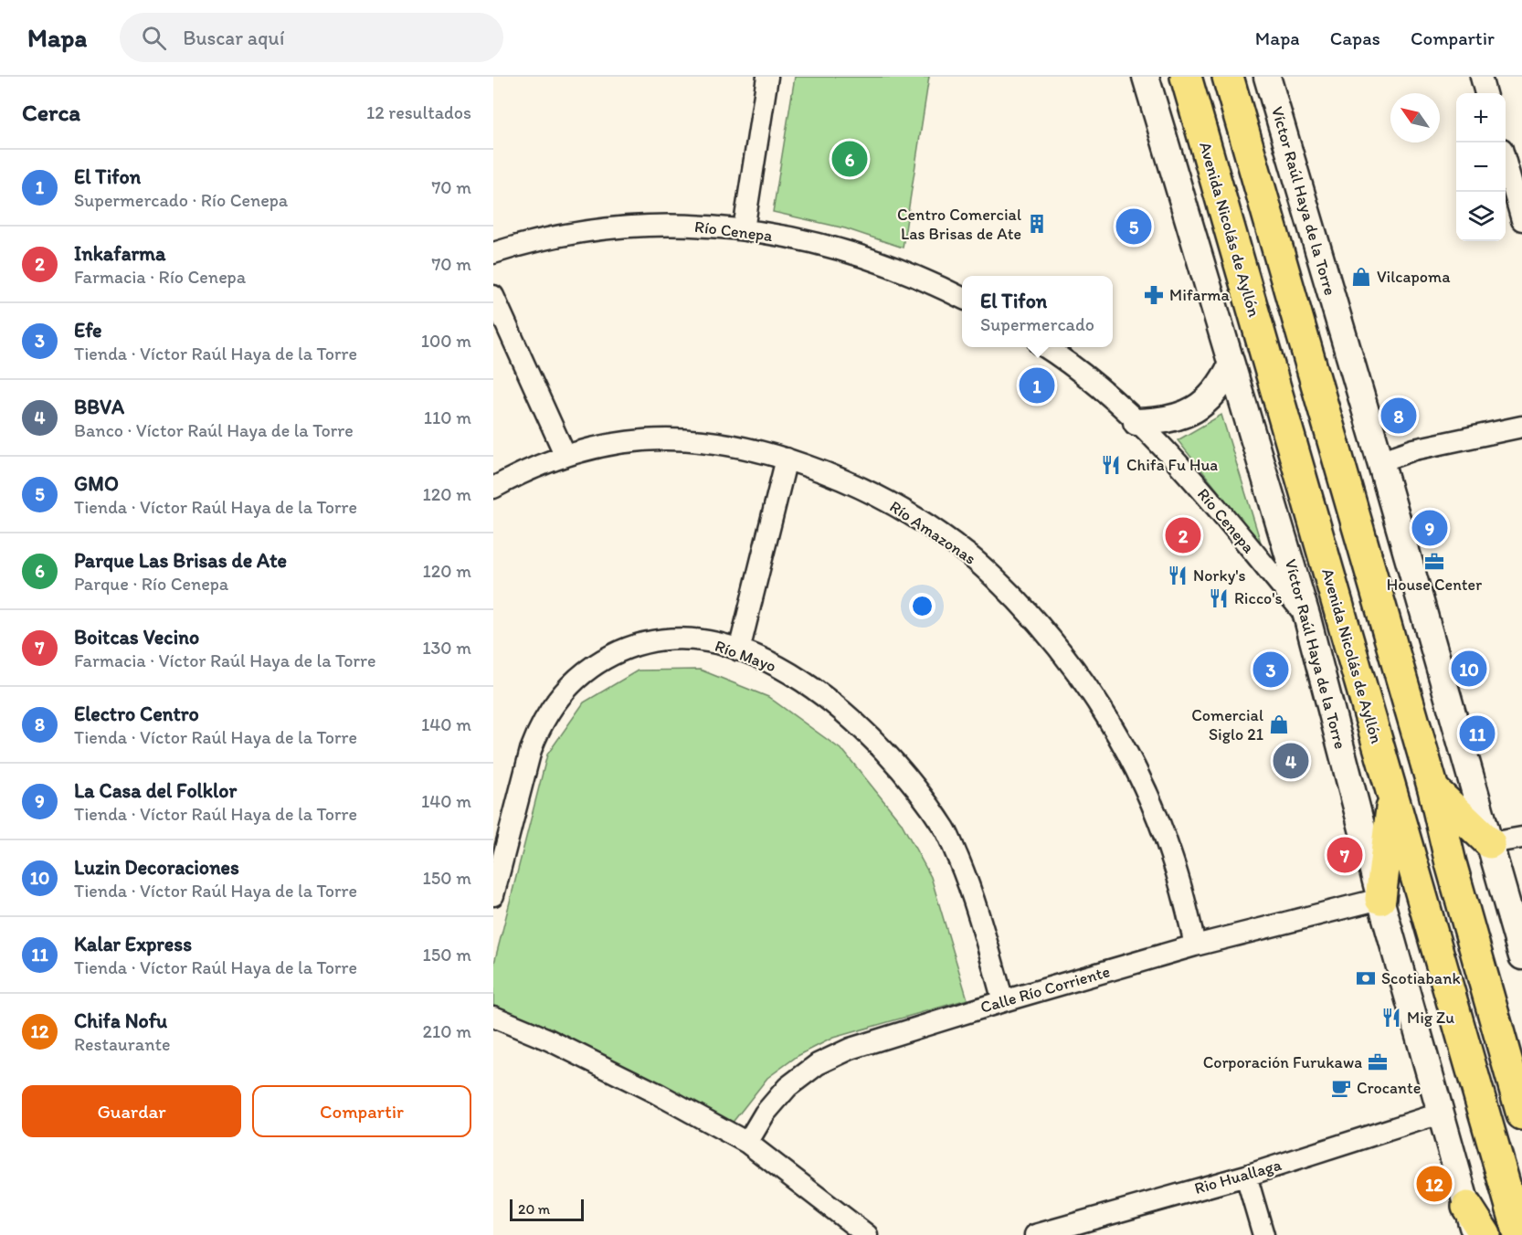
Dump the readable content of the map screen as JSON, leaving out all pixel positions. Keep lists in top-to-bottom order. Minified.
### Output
{"streets":{"main road":["Avenida Nicolás de Ayllón"],"street":["Víctor Raúl Haya de la Torre","Río Cenepa","Río Amazonas","Río Mayo","Calle Río Corriente","Rio Huallaga"]},"crossings":[["Víctor Raúl Haya de la Torre","Río Cenepa"],["Víctor Raúl Haya de la Torre","Calle Río Corriente"],["Víctor Raúl Haya de la Torre","Rio Huallaga"],["Río Amazonas","Calle Río Corriente"],["Río Mayo","Calle Río Corriente"]],"places":{"building":["Centro Comercial Las Brisas de Ate"],"shop":["Vilcapoma","Comercial Siglo 21"],"pharmacy":["Mifarma"],"restaurant":["Chifa Fu Hua","Norky's","Ricco's","Mig Zu"],"office":["House Center","Corporación Furukawa"],"bank":["Scotiabank"],"cafe":["Crocante"]},"scale_bar":"20 m","north":"top left","page":{"header":"Mapa","search":"Buscar aquí","nav":["Mapa","Capas","Compartir"],"heading":["Cerca","12 resultados"],"map_buttons":["+","−"],"pins":["6","5","1","8","9","2","10","3","11","4","7","12"],"list":[{"mark":"1","name":"El Tifon","note":"Supermercado · Río Cenepa","value":"70 m"},{"mark":"2","name":"Inkafarma","note":"Farmacia · Río Cenepa","value":"70 m"},{"mark":"3","name":"Efe","note":"Tienda · Víctor Raúl Haya de la Torre","value":"100 m"},{"mark":"4","name":"BBVA","note":"Banco · Víctor Raúl Haya de la Torre","value":"110 m"},{"mark":"5","name":"GMO","note":"Tienda · Víctor Raúl Haya de la Torre","value":"120 m"},{"mark":"6","name":"Parque Las Brisas de Ate","note":"Parque · Río Cenepa","value":"120 m"},{"mark":"7","name":"Boitcas Vecino","note":"Farmacia · Víctor Raúl Haya de la Torre","value":"130 m"},{"mark":"8","name":"Electro Centro","note":"Tienda · Víctor Raúl Haya de la Torre","value":"140 m"},{"mark":"9","name":"La Casa del Folklor","note":"Tienda · Víctor Raúl Haya de la Torre","value":"140 m"},{"mark":"10","name":"Luzin Decoraciones","note":"Tienda · Víctor Raúl Haya de la Torre","value":"150 m"},{"mark":"11","name":"Kalar Express","note":"Tienda · Víctor Raúl Haya de la Torre","value":"150 m"},{"mark":"12","name":"Chifa Nofu","note":"Restaurante","value":"210 m"}],"popup":["El Tifon","Supermercado"],"buttons":["Guardar","Compartir"],"scale":"20 m"}}
